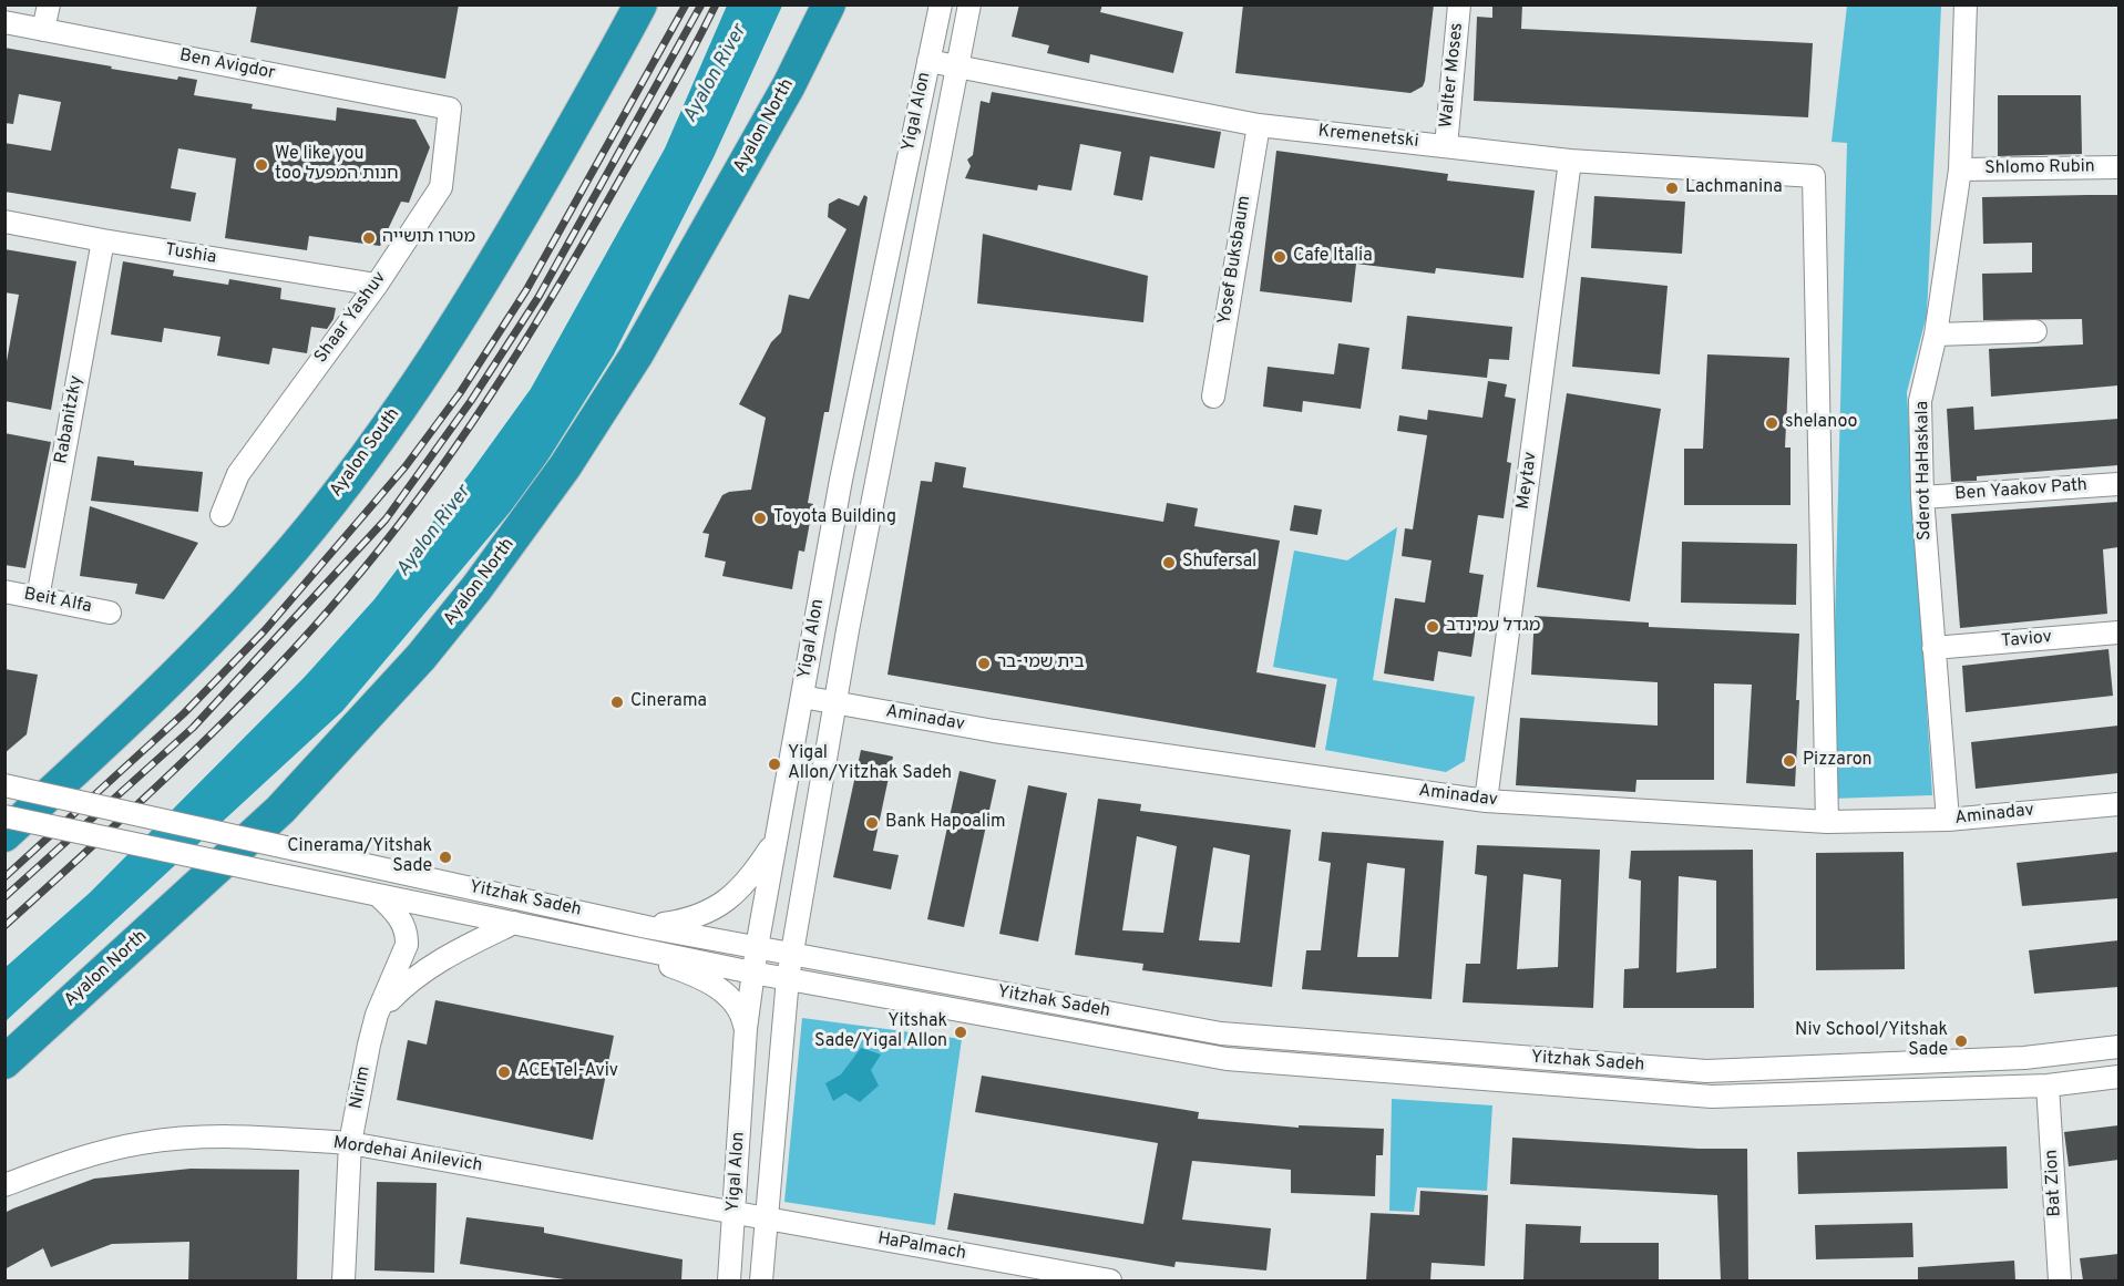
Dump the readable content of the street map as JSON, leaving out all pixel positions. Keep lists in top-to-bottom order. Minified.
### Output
{"streets":{"highway":["Ayalon North","Ayalon South"],"street":["Ben Avigdor","Walter Moses","Yigal Alon","Kremenetski","Shlomo Rubin","Tushia","Yosef Buksbaum","Shaar Yashuv","Rabanitzky","Sderot HaHaskala","Meytav","Ben Yaakov Path","Beit Alfa","Taviov","Aminadav","Yitzhak Sadeh","Nirim","Mordehai Anilevich","Bat Zion","HaPalmach"]},"crossings":[["Ben Avigdor","Shaar Yashuv"],["Walter Moses","Kremenetski"],["Yigal Alon","Kremenetski"],["Yigal Alon","Aminadav"],["Yigal Alon","Yitzhak Sadeh"],["Yigal Alon","Mordehai Anilevich"],["Yigal Alon","HaPalmach"],["Kremenetski","Yosef Buksbaum"],["Kremenetski","Meytav"],["Kremenetski","Aminadav"],["Shlomo Rubin","Sderot HaHaskala"],["Tushia","Shaar Yashuv"],["Tushia","Rabanitzky"],["Rabanitzky","Beit Alfa"],["Sderot HaHaskala","Ben Yaakov Path"],["Sderot HaHaskala","Taviov"],["Sderot HaHaskala","Aminadav"],["Meytav","Aminadav"],["Yitzhak Sadeh","Nirim"],["Yitzhak Sadeh","Bat Zion"],["Nirim","Mordehai Anilevich"],["Mordehai Anilevich","HaPalmach"]],"water":["Ayalon River"],"places":["We like you too חנות המפעל","Lachmanina","מטרו תושייה","Cafe Italia","shelanoo","Toyota Building","Shufersal","מגדל עמינדב","בית שמי-בר","Cinerama","Pizzaron","Yigal Allon/Yitzhak Sadeh","Bank Hapoalim","Cinerama/Yitshak Sade","Yitshak Sade/Yigal Allon","Niv School/Yitshak Sade","ACE Tel-Aviv"]}
